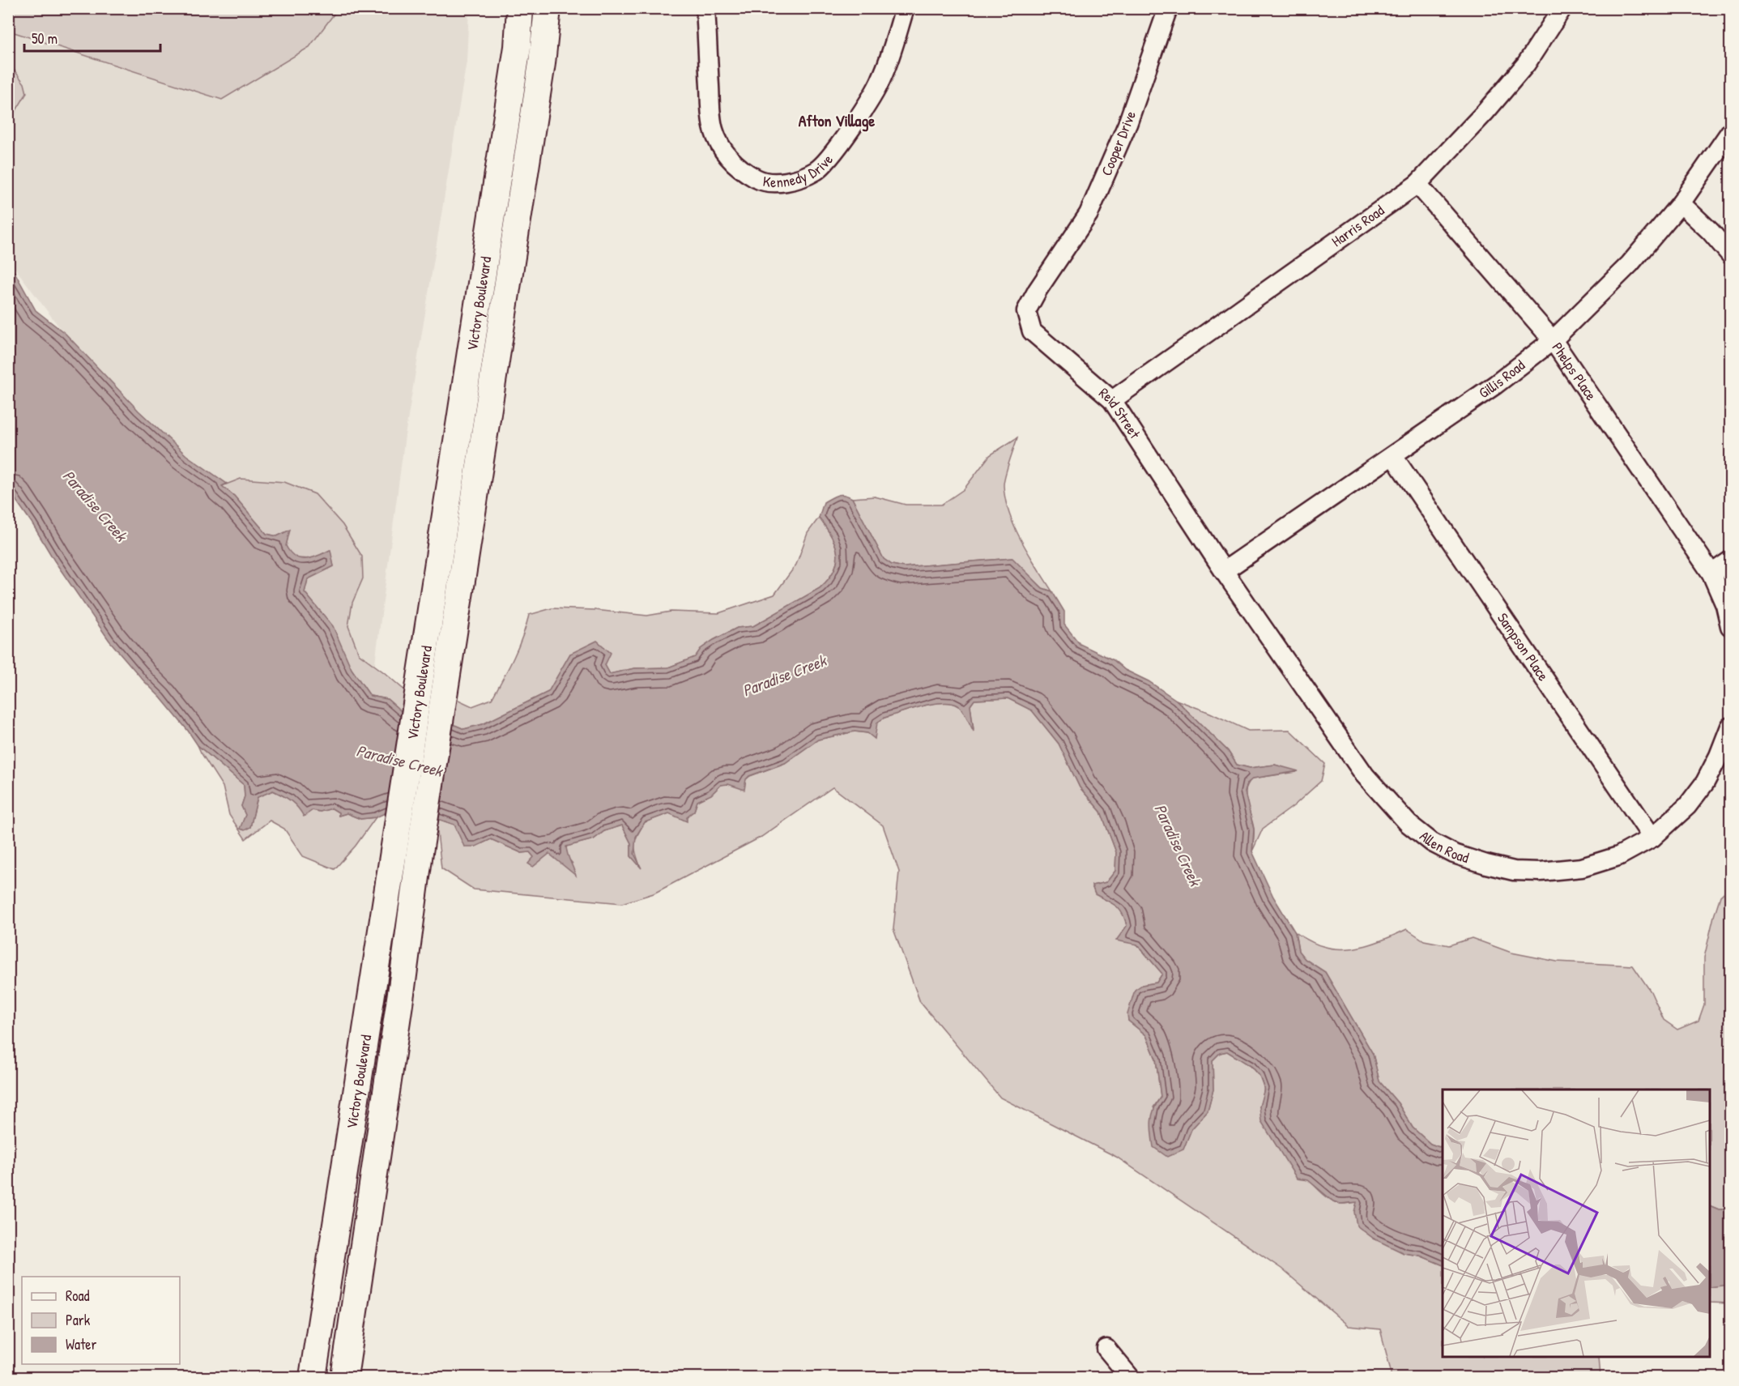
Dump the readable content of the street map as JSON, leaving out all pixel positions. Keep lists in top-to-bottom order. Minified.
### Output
{"streets":{"main road":["Victory Boulevard"],"street":["Cooper Drive","Kennedy Drive","Harris Road","Phelps Place","Gillis Road","Reid Street","Sampson Place","Allen Road"]},"crossings":[["Cooper Drive","Reid Street"],["Harris Road","Phelps Place"],["Harris Road","Reid Street"],["Phelps Place","Gillis Road"],["Gillis Road","Reid Street"],["Gillis Road","Sampson Place"],["Gillis Road","Allen Road"],["Reid Street","Allen Road"],["Sampson Place","Allen Road"]],"districts":["Afton Village"],"water":["Paradise Creek"],"legend":["Road","Park","Water"],"scale_bar":"50 m"}
